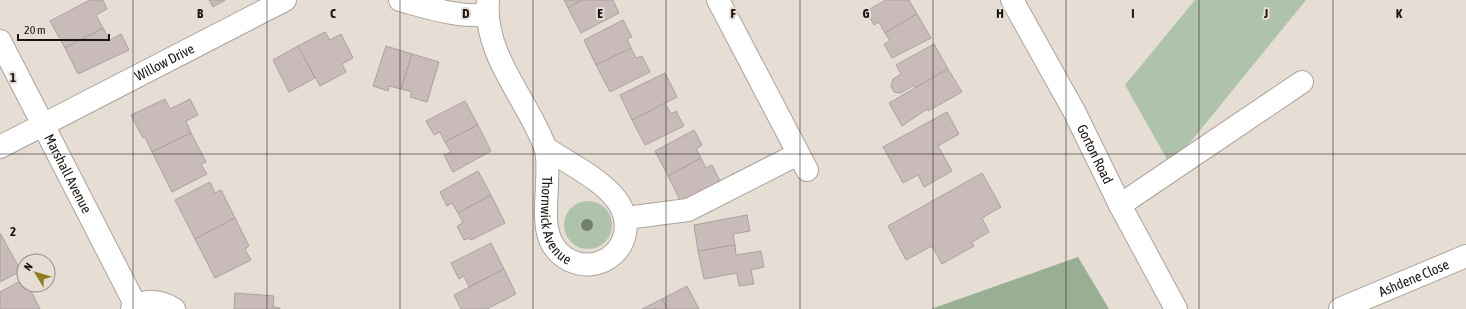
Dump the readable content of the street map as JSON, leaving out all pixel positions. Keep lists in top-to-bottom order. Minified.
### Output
{"streets":{"street":["Willow Drive","Gorton Road","Marshall Avenue","Thornwick Avenue","Ashdene Close"]},"crossings":[["Willow Drive","Marshall Avenue"]],"scale_bar":"20 m","north":"top left","grid":{"columns":["B","C","D","E","F","G","H","I","J","K"],"rows":["1","2"]}}
